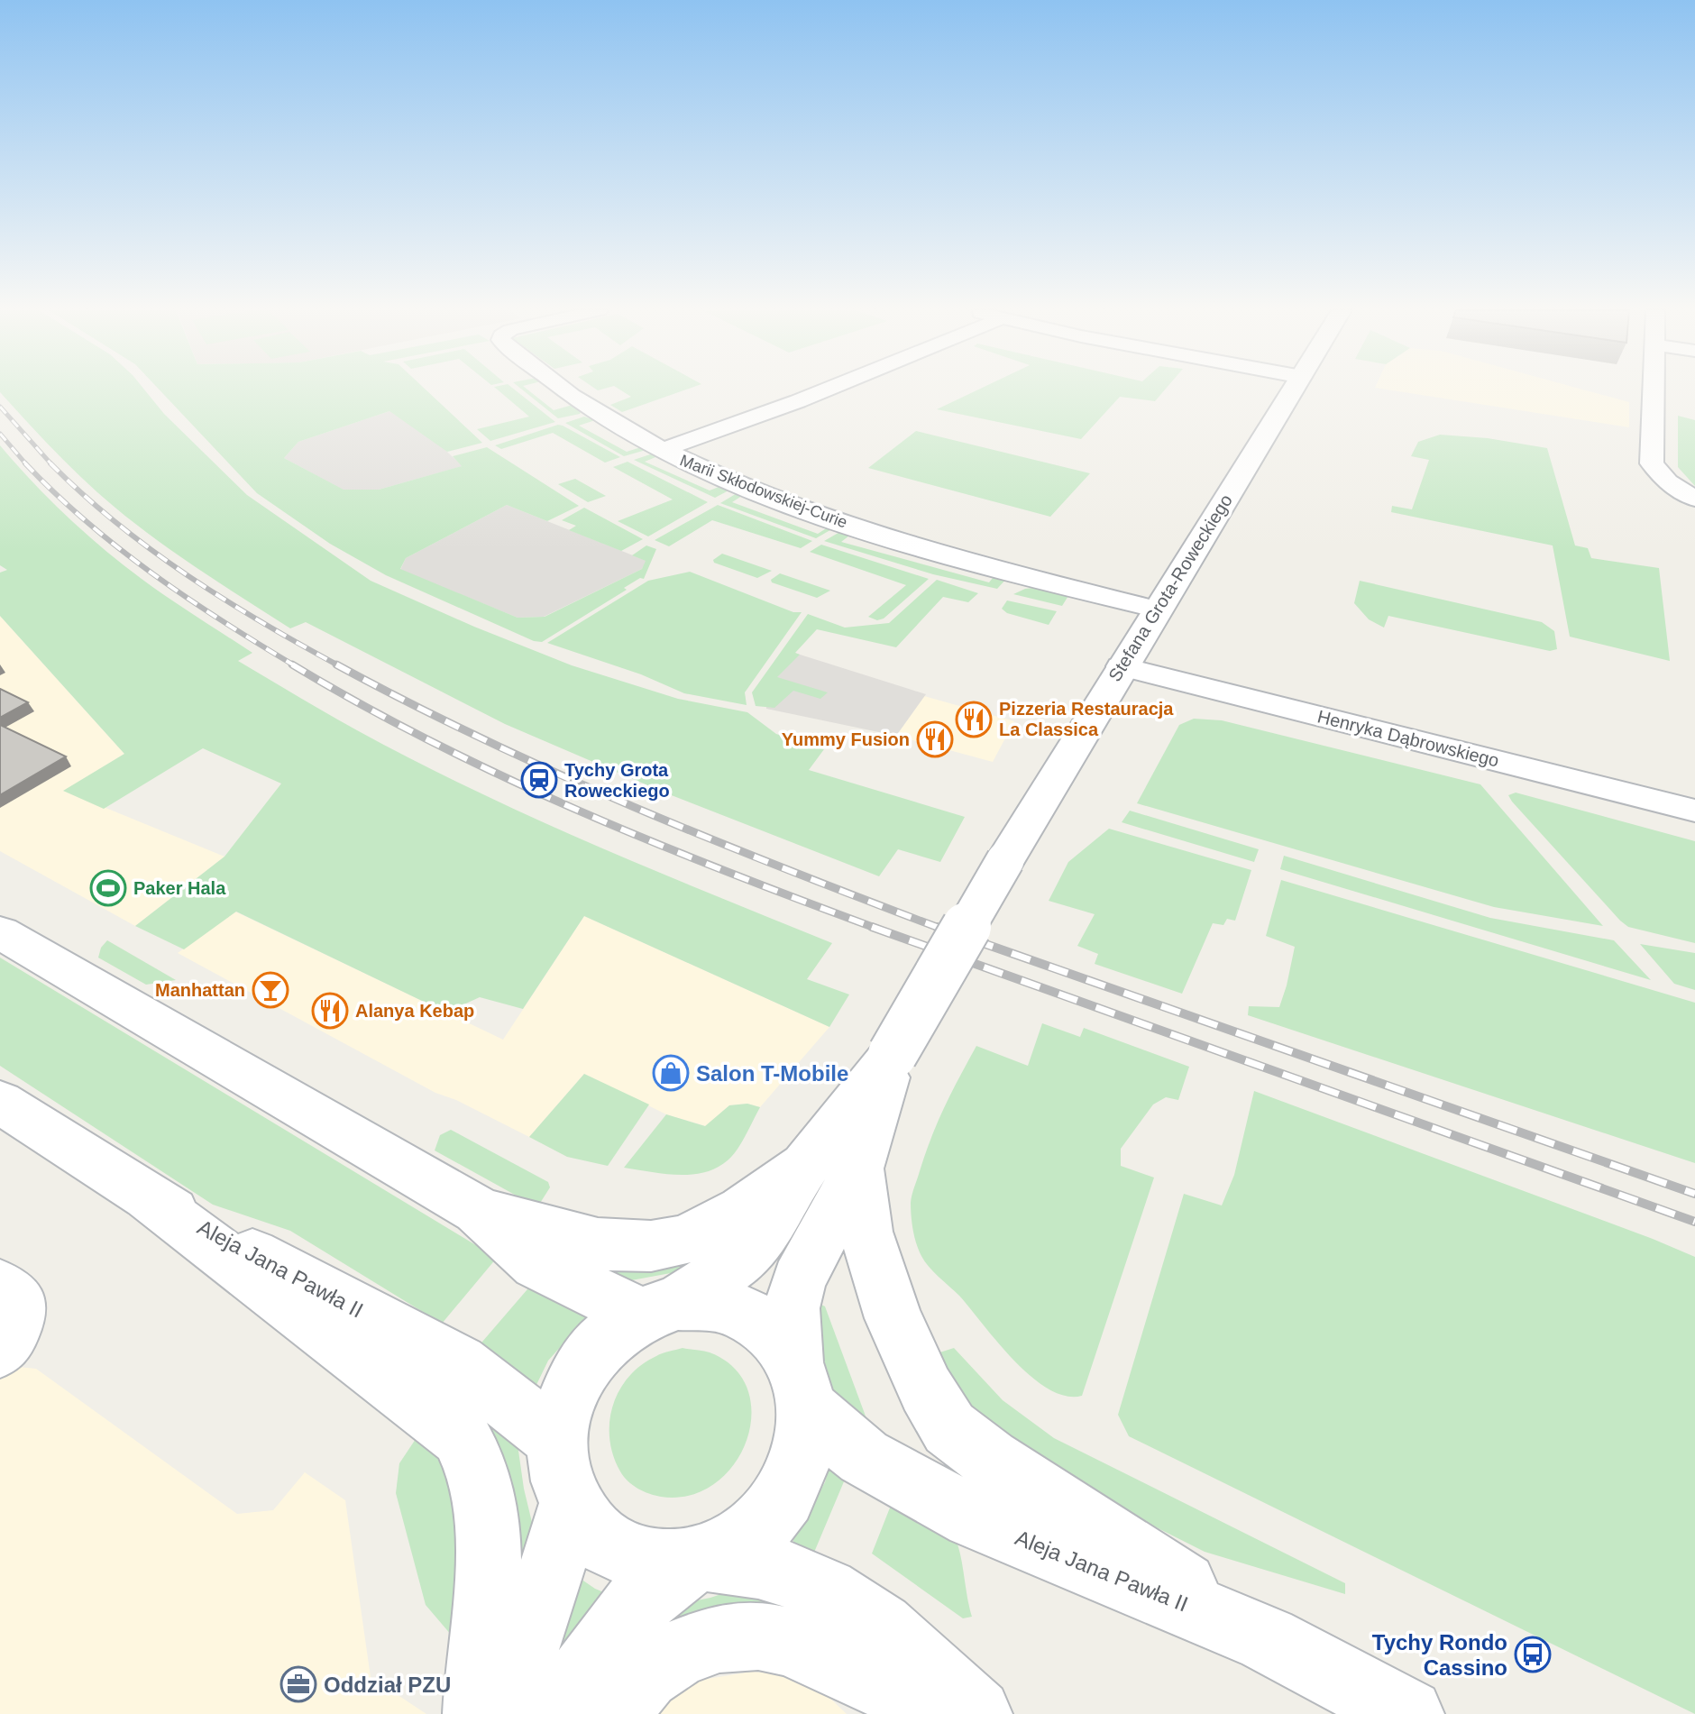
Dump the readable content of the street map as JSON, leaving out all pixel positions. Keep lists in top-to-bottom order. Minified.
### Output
{"streets":{"street":["Marii Skłodowskiej-Curie","Stefana Grota-Roweckiego","Henryka Dąbrowskiego","Aleja Jana Pawła II"]},"crossings":[["Marii Skłodowskiej-Curie","Stefana Grota-Roweckiego"],["Stefana Grota-Roweckiego","Henryka Dąbrowskiego"],["Stefana Grota-Roweckiego","Aleja Jana Pawła II"]],"places":{"restaurant":["Pizzeria Restauracja La Classica","Yummy Fusion","Alanya Kebap"],"station":["Tychy Grota Roweckiego"],"sports":["Paker Hala"],"bar":["Manhattan"],"shop":["Salon T-Mobile"],"bus stop":["Tychy Rondo Cassino"],"office":["Oddział PZU"]}}
